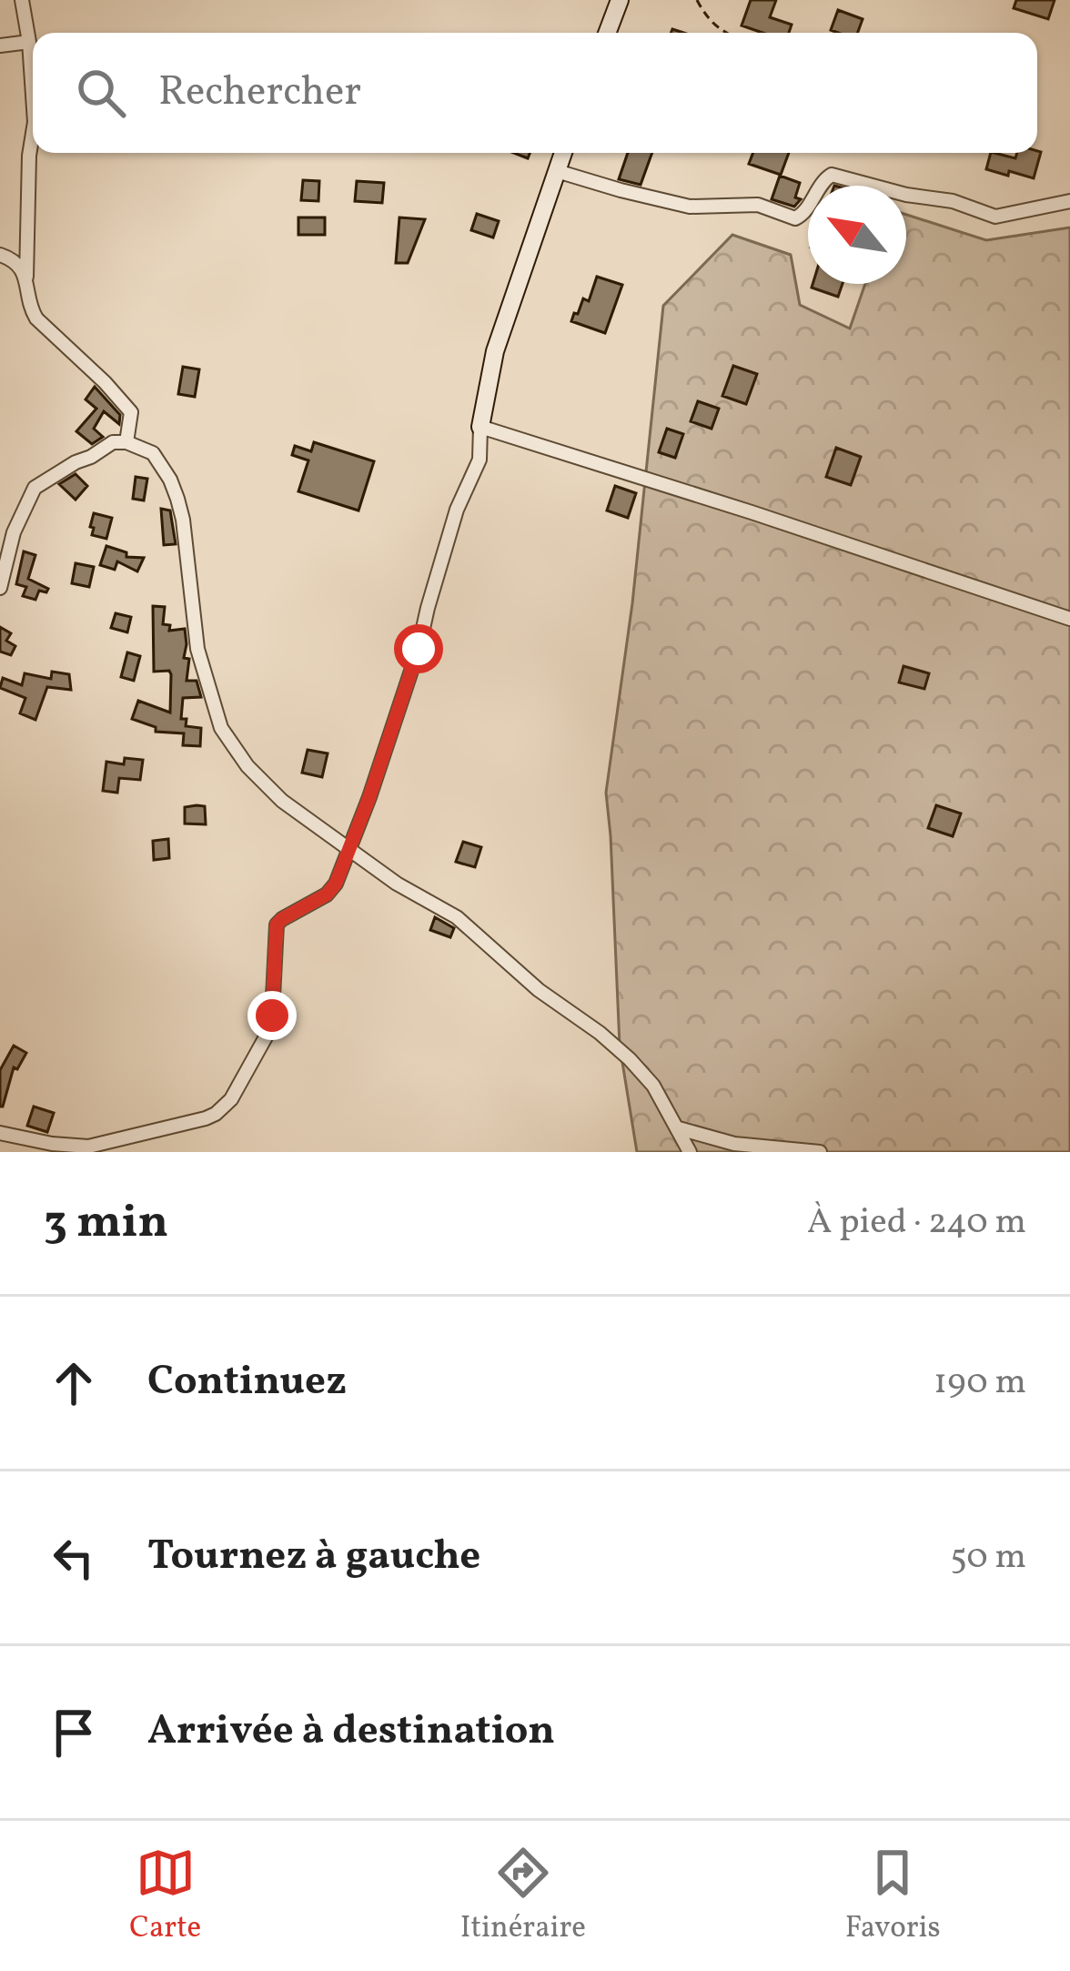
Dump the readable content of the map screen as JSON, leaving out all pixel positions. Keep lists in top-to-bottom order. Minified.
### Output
{"north":"top left","page":{"search":"Rechercher","heading":["3 min","À pied · 240 m"],"list":[["Continuez","190 m"],["Tournez à gauche","50 m"],"Arrivée à destination"],"nav":["Carte","Itinéraire","Favoris"]}}
